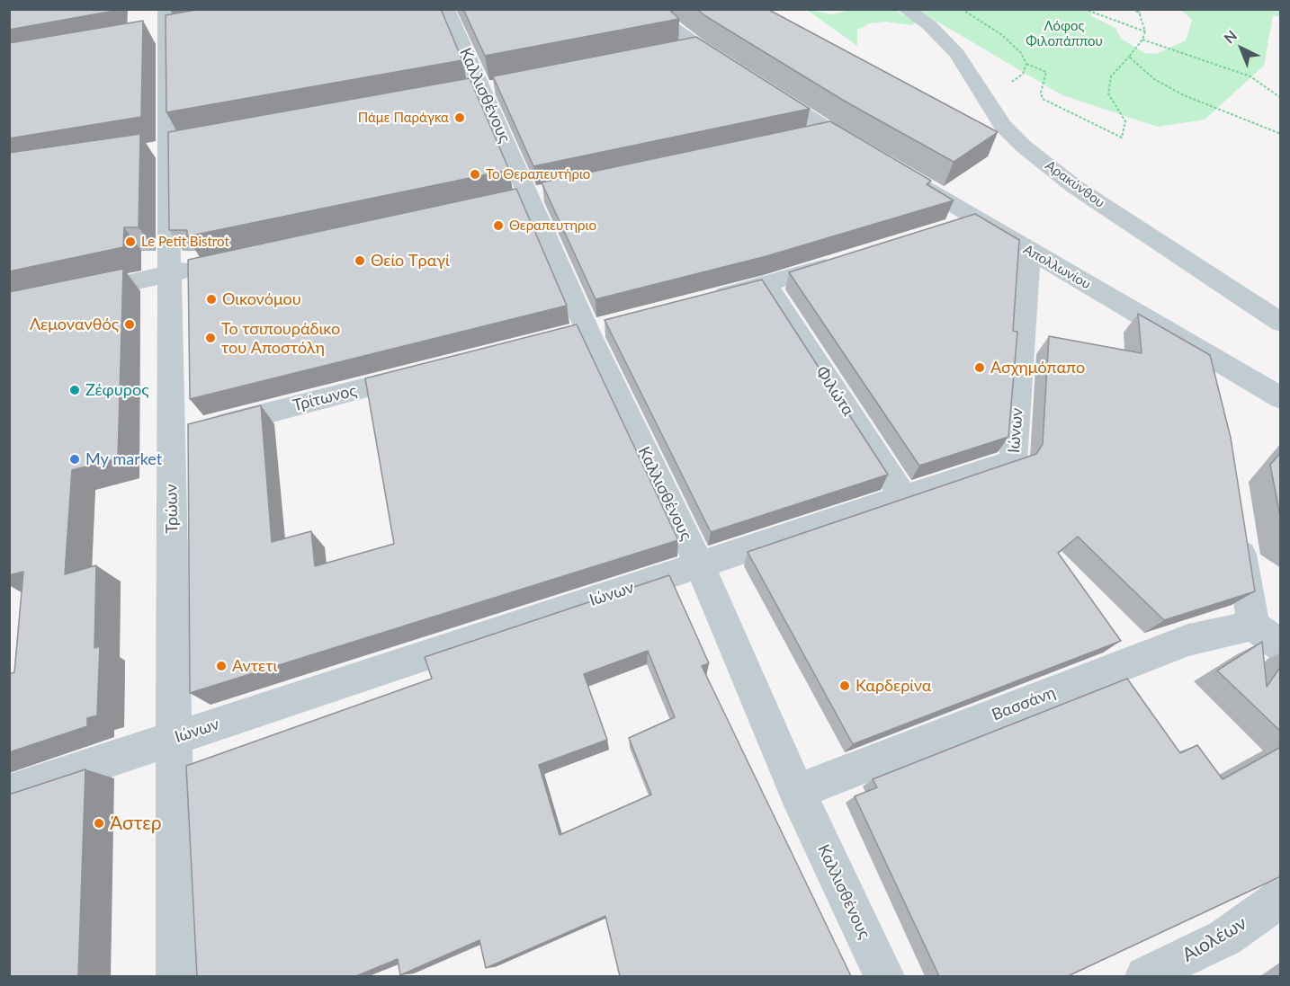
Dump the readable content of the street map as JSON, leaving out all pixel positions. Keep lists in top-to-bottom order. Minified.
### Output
{"streets":{"street":["Καλλισθένους","Αρακύνθου","Απολλωνίου","Φιλώτα","Τρίτωνος","Ιώνων","Τρώων","Βασσάνη","Αιολέων"]},"crossings":[["Καλλισθένους","Ιώνων"],["Καλλισθένους","Βασσάνη"],["Απολλωνίου","Ιώνων"],["Φιλώτα","Ιώνων"],["Τρίτωνος","Τρώων"],["Ιώνων","Τρώων"]],"parks":["Λόφος Φιλοπάππου"],"places":["Πάμε Παράγκα","Το Θεραπευτήριο","Θεραπευτηριο","Le Petit Bistrot","Θείο Tραγί","Οικονόμου","Λεμονανθός","Το τσιπουράδικο του Αποστόλη","Ασχημόπαπο","Ζέφυρος","My market","Αντετι","Καρδερίνα","Άστερ"],"north":"top left"}
